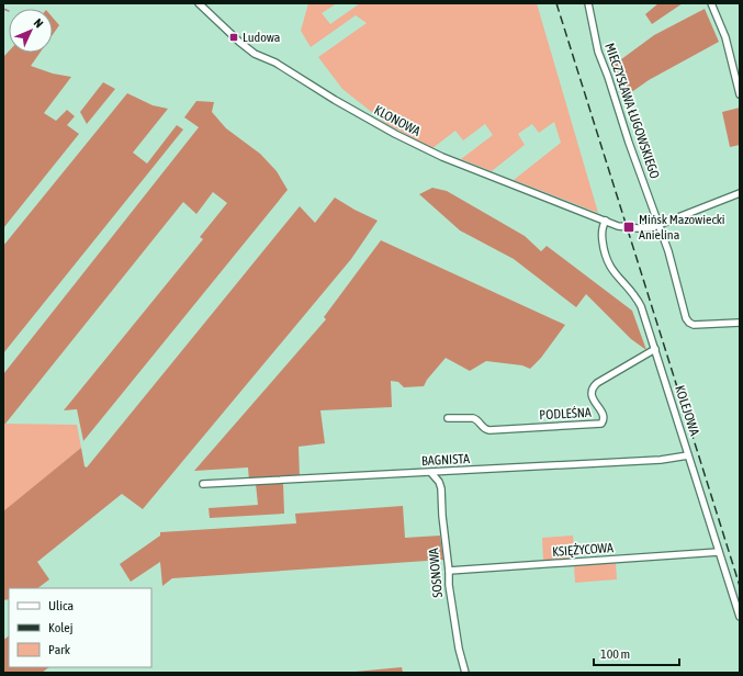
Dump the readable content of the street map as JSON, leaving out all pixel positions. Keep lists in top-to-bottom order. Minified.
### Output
{"streets":{"street":["MIECZYSŁAWA ŁUGOWSKIEGO","KLONOWA","KOLEJOWA","PODLEŚNA","BAGNISTA","KSIĘŻYCOWA","SOSNOWA"]},"crossings":[["MIECZYSŁAWA ŁUGOWSKIEGO","KLONOWA"],["KLONOWA","KOLEJOWA"],["KOLEJOWA","PODLEŚNA"],["KOLEJOWA","BAGNISTA"],["KOLEJOWA","KSIĘŻYCOWA"],["BAGNISTA","SOSNOWA"],["KSIĘŻYCOWA","SOSNOWA"]],"places":{"transit":["Ludowa","Mińsk Mazowiecki Anielina"]},"legend":["Ulica","Kolej","Park"],"scale_bar":"100 m","north":"top right"}
